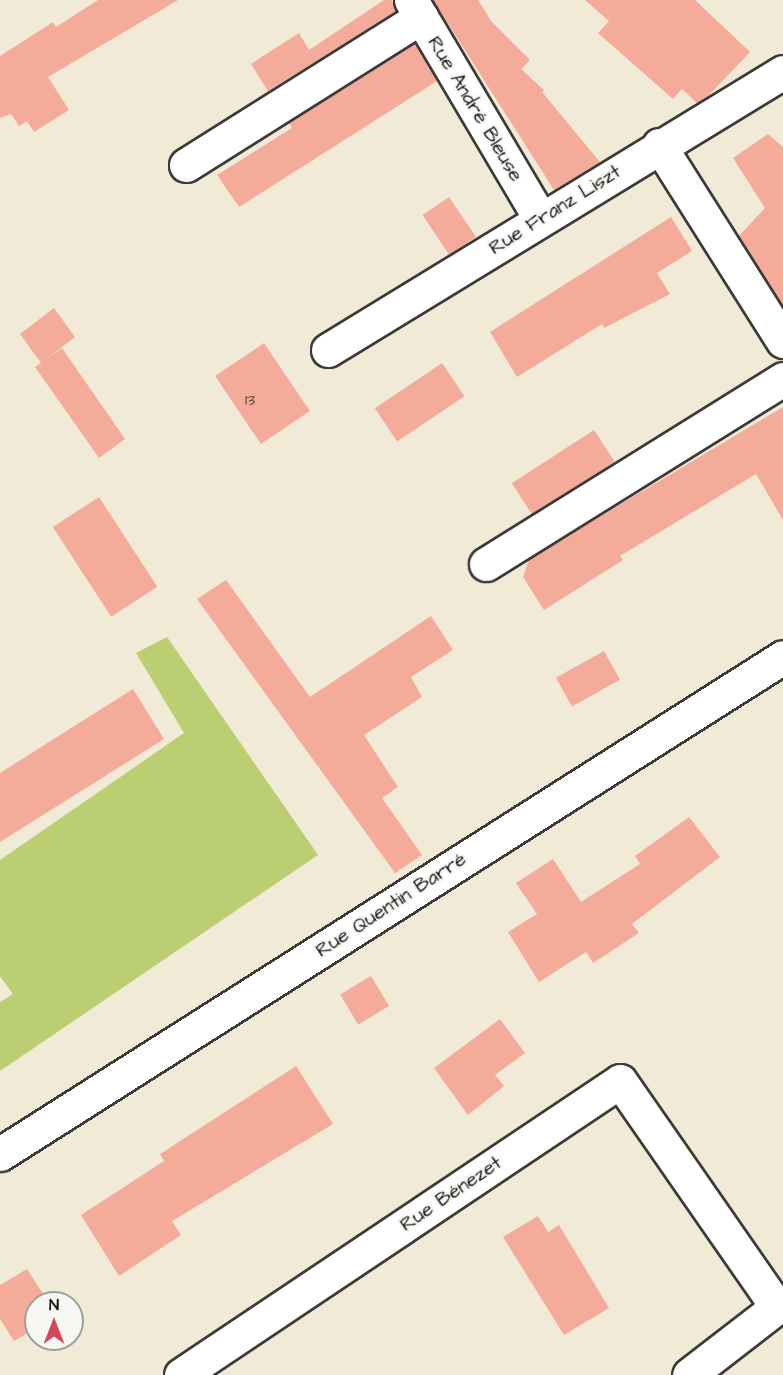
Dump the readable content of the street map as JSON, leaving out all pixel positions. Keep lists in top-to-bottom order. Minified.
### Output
{"streets":{"street":["Rue André Bleuse","Rue Franz Liszt","Rue Quentin Barré","Rue Bénezet"]},"crossings":[["Rue André Bleuse","Rue Franz Liszt"]],"house_numbers":["13"],"north":"top"}
